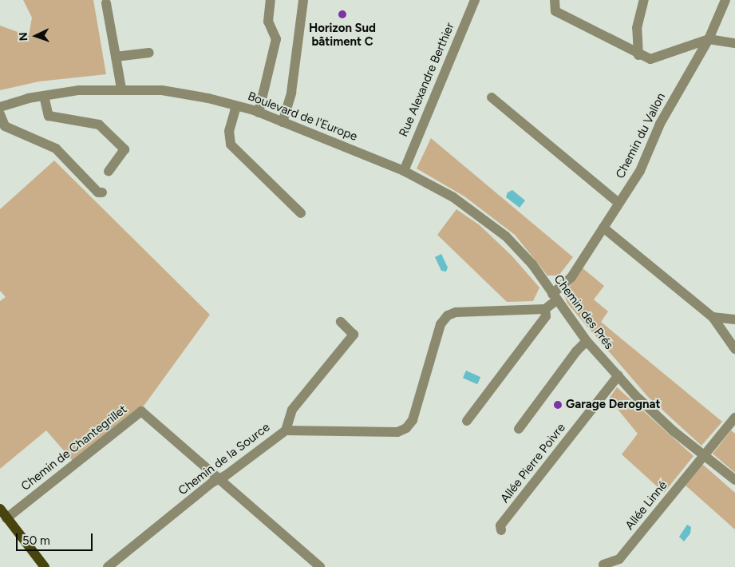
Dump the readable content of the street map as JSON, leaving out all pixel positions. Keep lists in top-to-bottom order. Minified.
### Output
{"streets":{"street":["Rue Alexandre Berthier","Boulevard de l'Europe","Chemin du Vallon","Chemin des Prés","Chemin de Chantegrillet","Chemin de la Source","Allée Pierre Poivre","Allée Linné"]},"crossings":[["Rue Alexandre Berthier","Boulevard de l'Europe"],["Rue Alexandre Berthier","Chemin des Prés"],["Boulevard de l'Europe","Chemin des Prés"],["Chemin du Vallon","Chemin des Prés"],["Chemin des Prés","Allée Pierre Poivre"],["Chemin des Prés","Allée Linné"],["Chemin de Chantegrillet","Chemin de la Source"]],"places":["Horizon Sud bâtiment C","Garage Derognat"],"scale_bar":"50 m","north":"left"}
